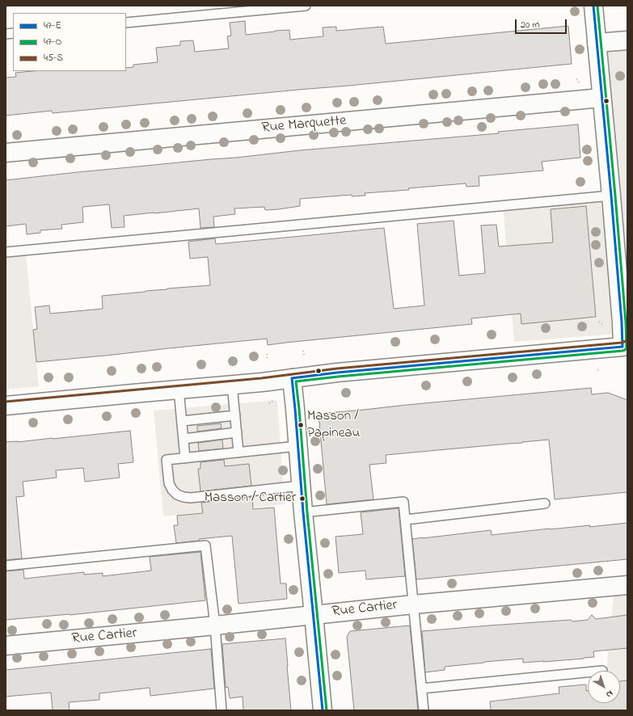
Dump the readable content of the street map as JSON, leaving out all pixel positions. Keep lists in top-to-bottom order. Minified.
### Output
{"streets":{"street":["Rue Marquette","Rue Cartier"]},"places":["Masson / Papineau","Masson / Cartier"],"lines":["transit line 47-E","transit line 47-O","transit line 45-S"],"legend":["47-E","47-O","45-S"],"scale_bar":"20 m","north":"bottom right"}
